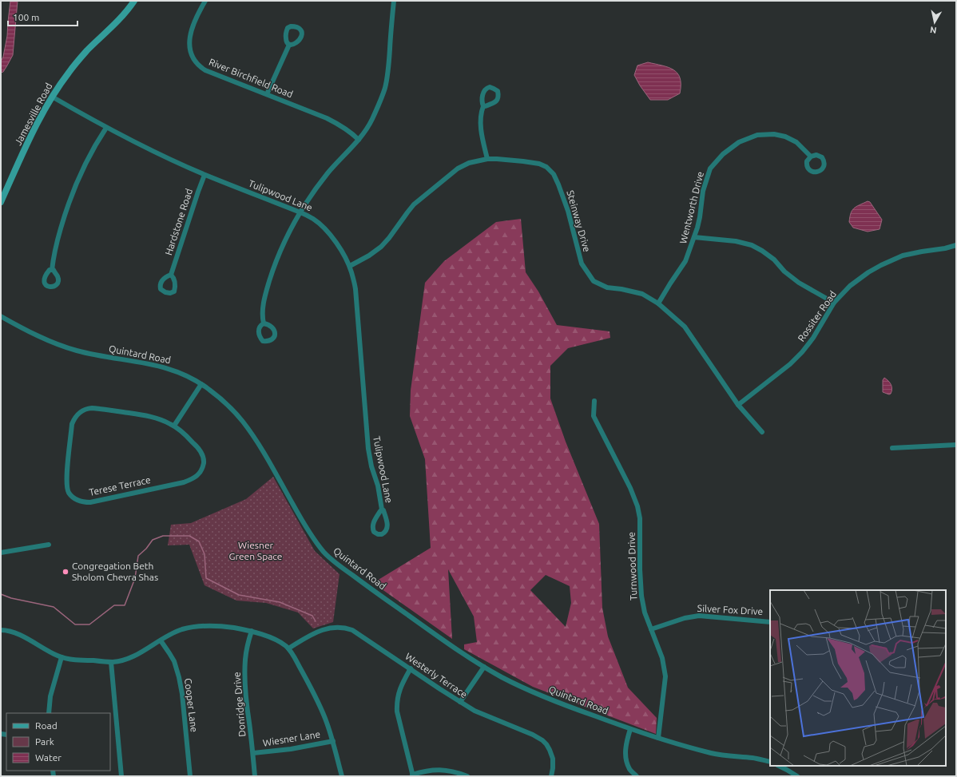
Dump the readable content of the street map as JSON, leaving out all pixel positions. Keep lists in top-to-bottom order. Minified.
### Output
{"streets":{"street":["River Birchfield Road","Jamesville Road","Tulipwood Lane","Wentworth Drive","Steinway Drive","Hardstone Road","Rossiter Road","Quintard Road","Terese Terrace","Turnwood Drive","Silver Fox Drive","Westerly Terrace","Donridge Drive","Cooper Lane","Wiesner Lane"]},"crossings":[["Jamesville Road","Tulipwood Lane"],["Tulipwood Lane","Steinway Drive"],["Tulipwood Lane","Hardstone Road"],["Wentworth Drive","Steinway Drive"],["Steinway Drive","Rossiter Road"],["Quintard Road","Turnwood Drive"],["Turnwood Drive","Silver Fox Drive"],["Donridge Drive","Wiesner Lane"]],"parks":["Wiesner Green Space"],"places":["Congregation Beth Sholom Chevra Shas"],"legend":["Road","Park","Water"],"scale_bar":"100 m","north":"bottom"}
